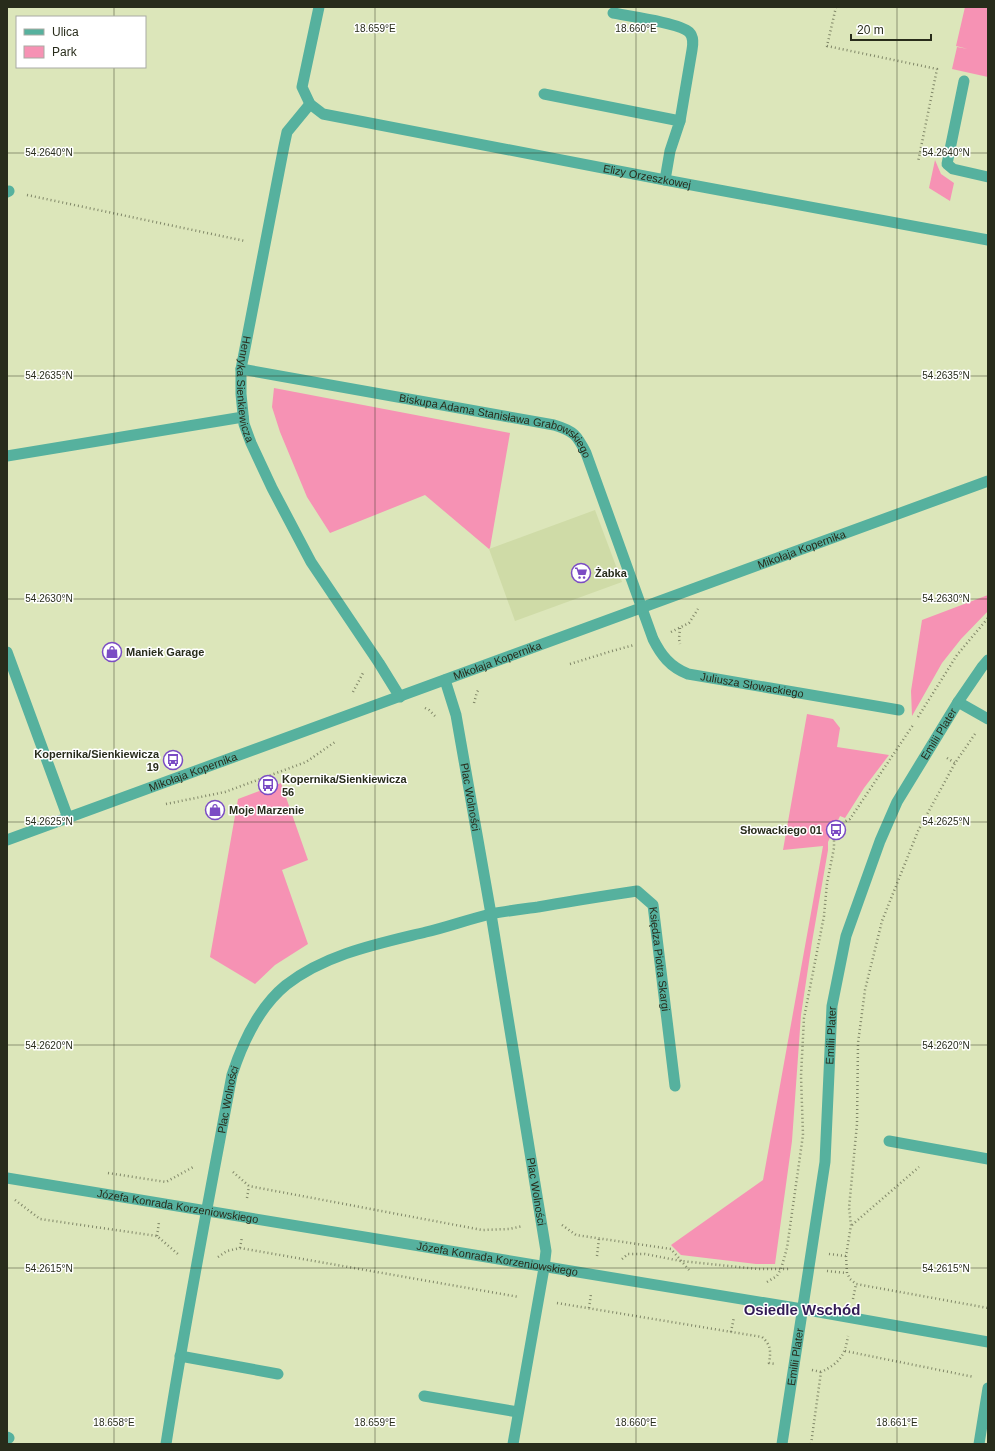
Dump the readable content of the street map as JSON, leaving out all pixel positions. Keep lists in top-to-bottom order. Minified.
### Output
{"streets":{"street":["Elizy Orzeszkowej","Henryka Sienkiewicza","Biskupa Adama Stanisława Grabowskiego","Mikołaja Kopernika","Juliusza Słowackiego","Emilii Plater","Plac Wolności","Księdza Piotra Skargi","Józefa Konrada Korzeniowskiego"]},"crossings":[["Elizy Orzeszkowej","Henryka Sienkiewicza"],["Henryka Sienkiewicza","Biskupa Adama Stanisława Grabowskiego"],["Henryka Sienkiewicza","Mikołaja Kopernika"],["Biskupa Adama Stanisława Grabowskiego","Mikołaja Kopernika"],["Biskupa Adama Stanisława Grabowskiego","Juliusza Słowackiego"],["Mikołaja Kopernika","Juliusza Słowackiego"],["Mikołaja Kopernika","Plac Wolności"],["Emilii Plater","Józefa Konrada Korzeniowskiego"],["Plac Wolności","Księdza Piotra Skargi"],["Plac Wolności","Józefa Konrada Korzeniowskiego"]],"districts":["Osiedle Wschód"],"places":{"supermarket":["Żabka"],"shop":["Maniek Garage","Moje Marzenie"],"bus stop":["Kopernika/Sienkiewicza 19","Kopernika/Sienkiewicza 56","Słowackiego 01"]},"legend":["Ulica","Park"],"scale_bar":"20 m","coordinates":["18.659°E","18.660°E","54.2640°N","54.2635°N","54.2630°N","54.2625°N","54.2620°N","54.2615°N","18.658°E","18.661°E"]}
